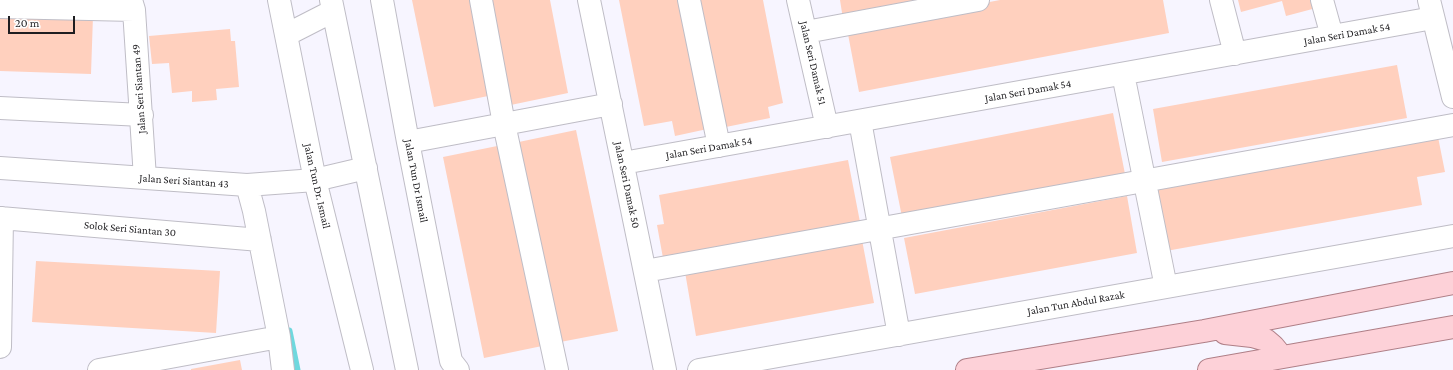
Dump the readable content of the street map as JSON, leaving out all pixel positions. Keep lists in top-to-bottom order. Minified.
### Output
{"streets":{"street":["Jalan Seri Damak 54","Jalan Seri Damak 51","Jalan Seri Siantan 49","Jalan Seri Siantan 43","Jalan Tun Dr Ismail","Jalan Seri Damak 50","Jalan Tun Dr. Ismail","Solok Seri Siantan 30","Jalan Tun Abdul Razak"]},"crossings":[["Jalan Seri Damak 54","Jalan Seri Damak 51"],["Jalan Seri Damak 54","Jalan Seri Damak 50"],["Jalan Seri Siantan 49","Jalan Seri Siantan 43"],["Jalan Seri Siantan 43","Jalan Tun Dr. Ismail"]],"scale_bar":"20 m"}
